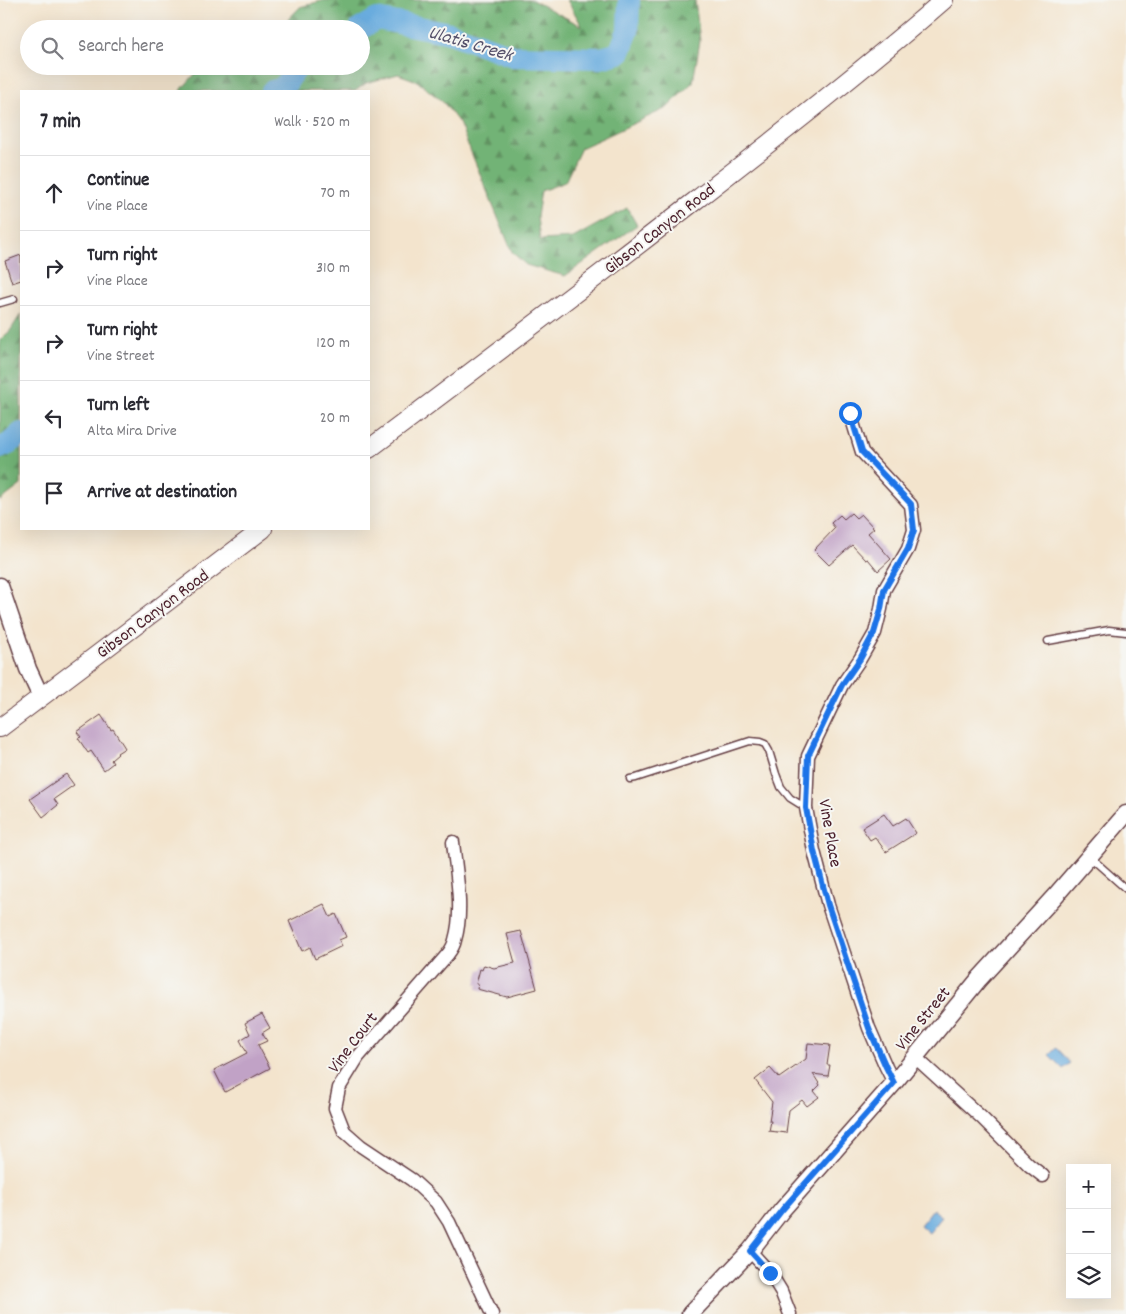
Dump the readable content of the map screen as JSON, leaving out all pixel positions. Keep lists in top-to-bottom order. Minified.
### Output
{"streets":{"main road":["Gibson Canyon Road"],"street":["Vine Place","Vine Street","Vine Court"]},"crossings":[["Vine Place","Vine Street"]],"water":["Ulatis Creek"],"page":{"search":"Search here","heading":["7 min","Walk · 520 m"],"list":[["Continue","Vine Place","70 m"],["Turn right","Vine Place","310 m"],["Turn right","Vine Street","120 m"],["Turn left","Alta Mira Drive","20 m"],"Arrive at destination"],"map_buttons":["+","−"]}}
